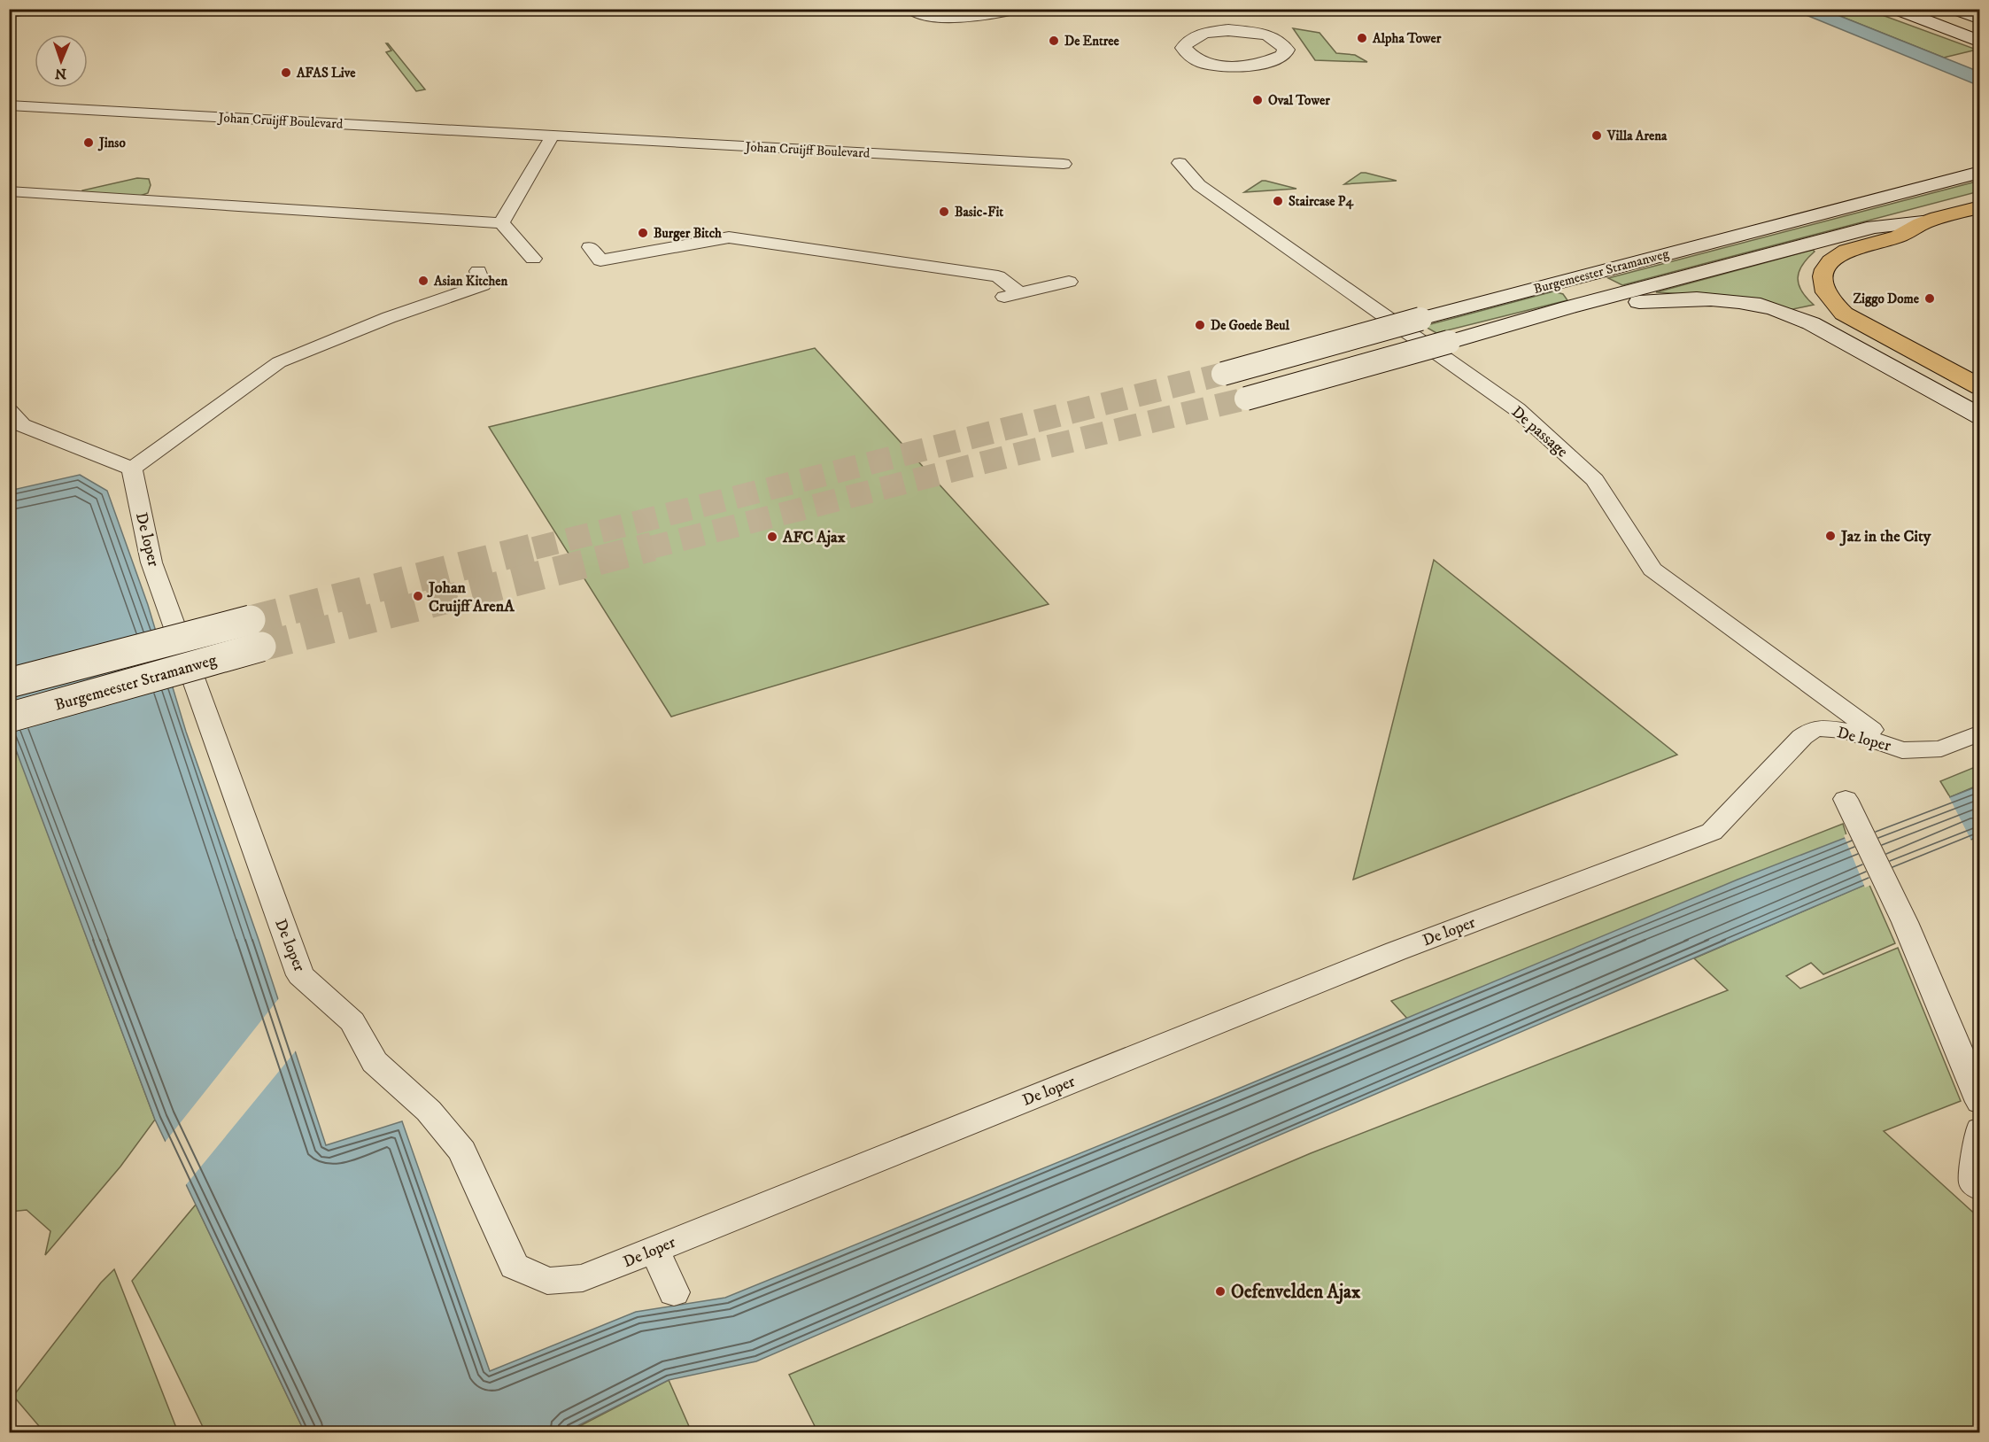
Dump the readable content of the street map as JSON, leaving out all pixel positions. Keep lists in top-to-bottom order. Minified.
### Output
{"streets":{"main road":["Burgemeester Stramanweg"],"street":["Johan Cruijff Boulevard","De passage","De loper"]},"places":["Alpha Tower","De Entree","AFAS Live","Oval Tower","Villa Arena","Jinso","Staircase P4","Basic-Fit","Burger Bitch","Asian Kitchen","Ziggo Dome","De Goede Beul","Jaz in the City","AFC Ajax","Johan Cruijff ArenA","Oefenvelden Ajax"],"north":"bottom"}
